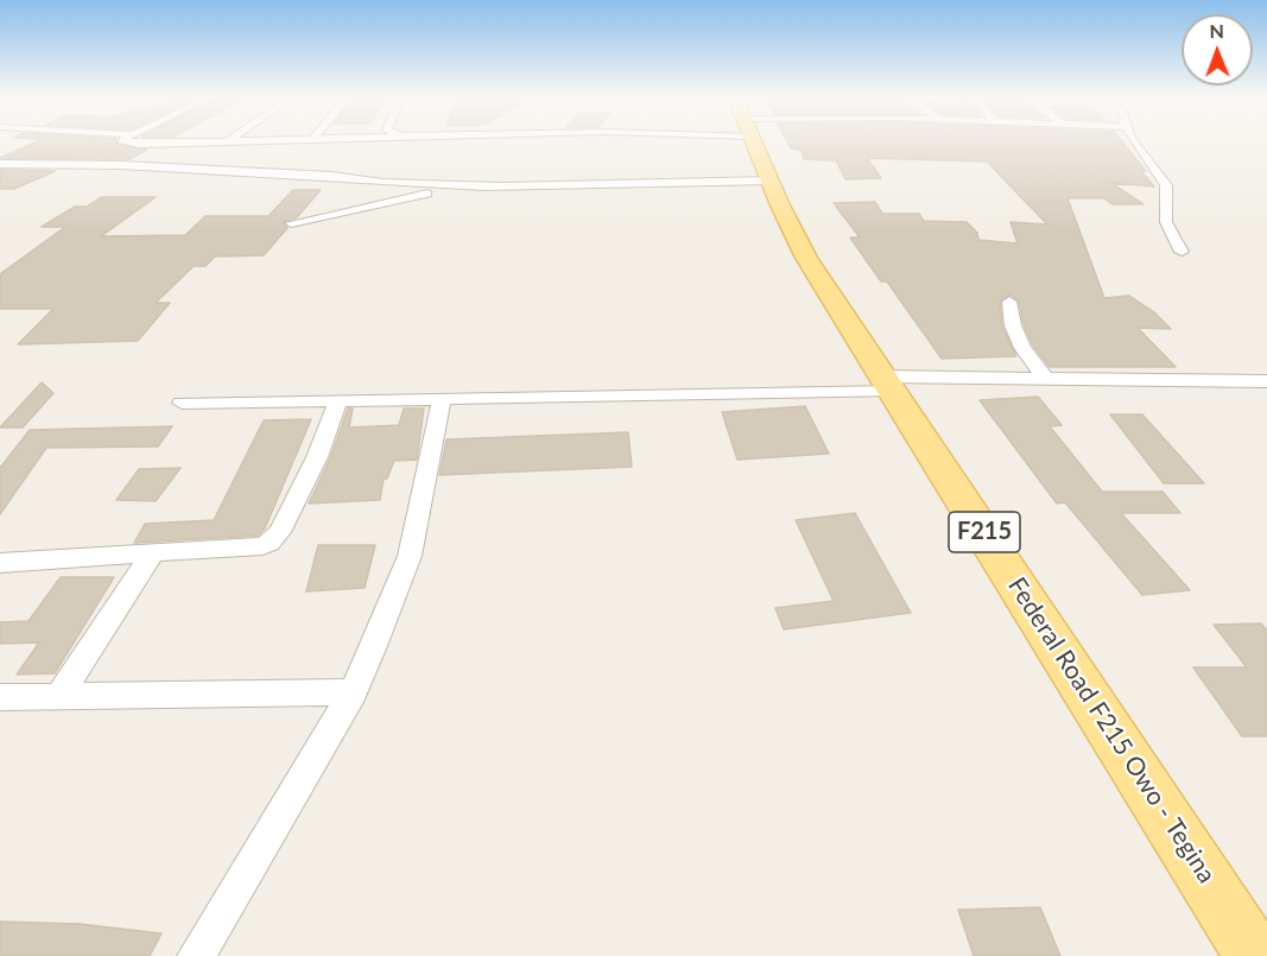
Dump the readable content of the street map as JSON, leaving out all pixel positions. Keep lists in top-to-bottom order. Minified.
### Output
{"streets":{"main road":["F215","Federal Road F215 Owo - Tegina"]},"north":"top"}
